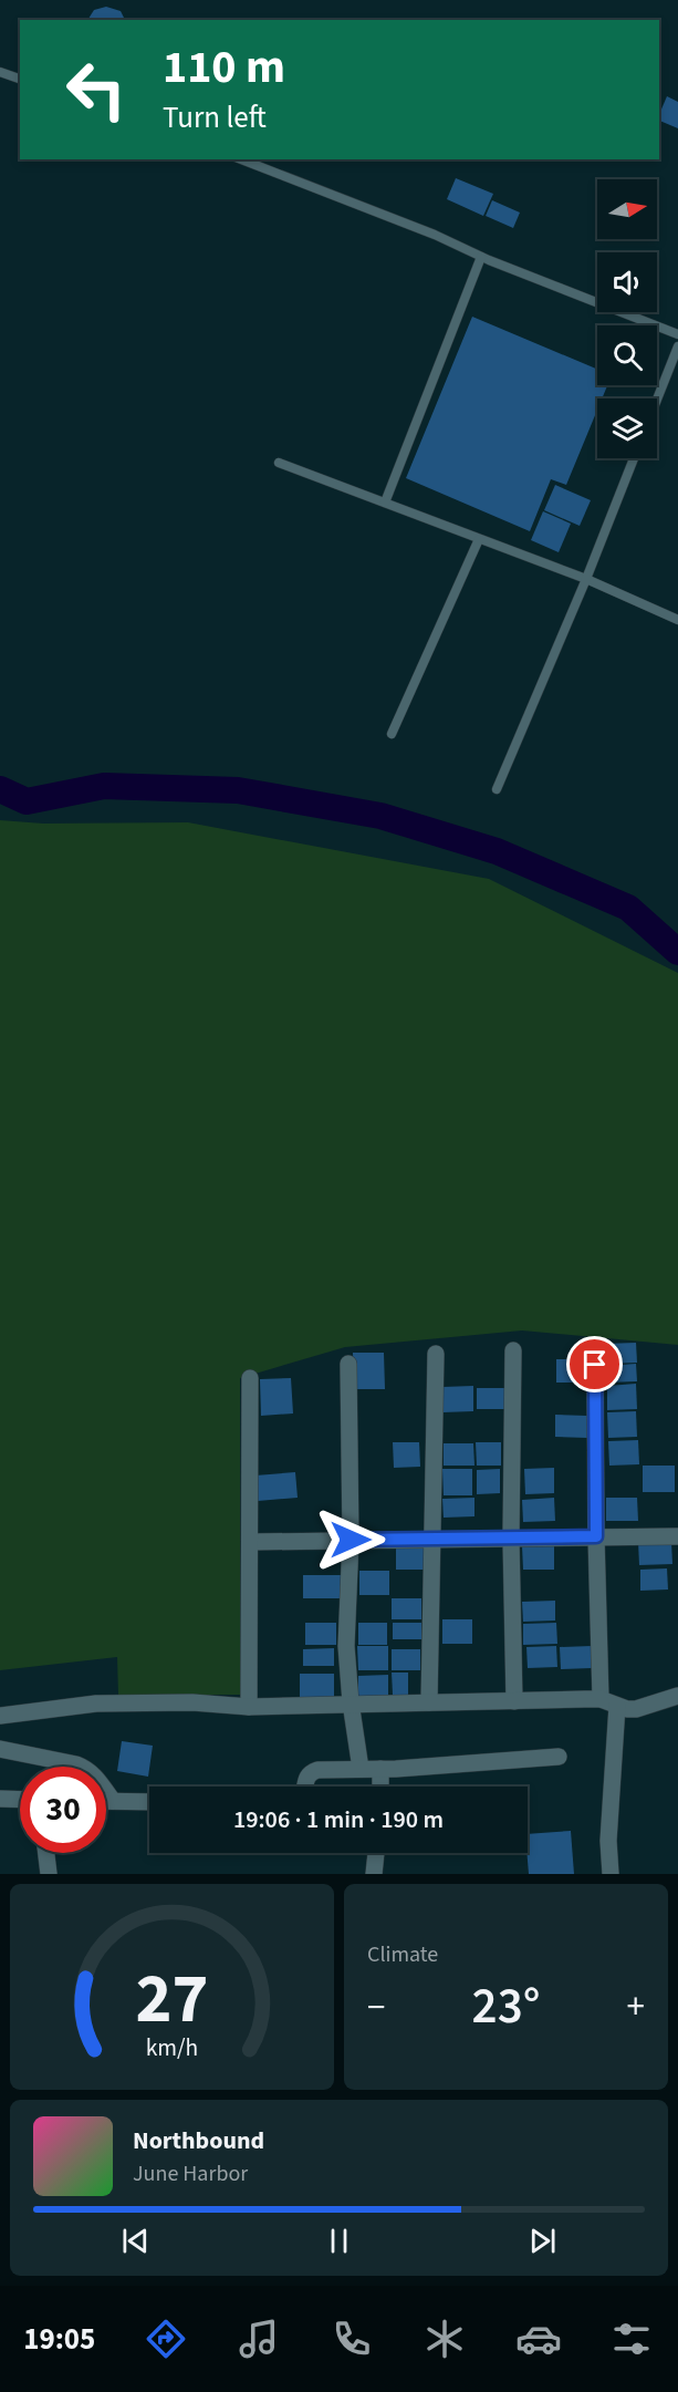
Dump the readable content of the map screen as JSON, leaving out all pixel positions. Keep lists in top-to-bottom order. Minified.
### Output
{"north":"right","page":{"turn":["110 m","Turn left"],"limit":"30","trip":"19:06 · 1 min · 190 m","tile":"Climate","heat":["−","23°","+"],"song":["Northbound","June Harbor"],"tabs":"19:05","gauge":["27","km/h"]}}
